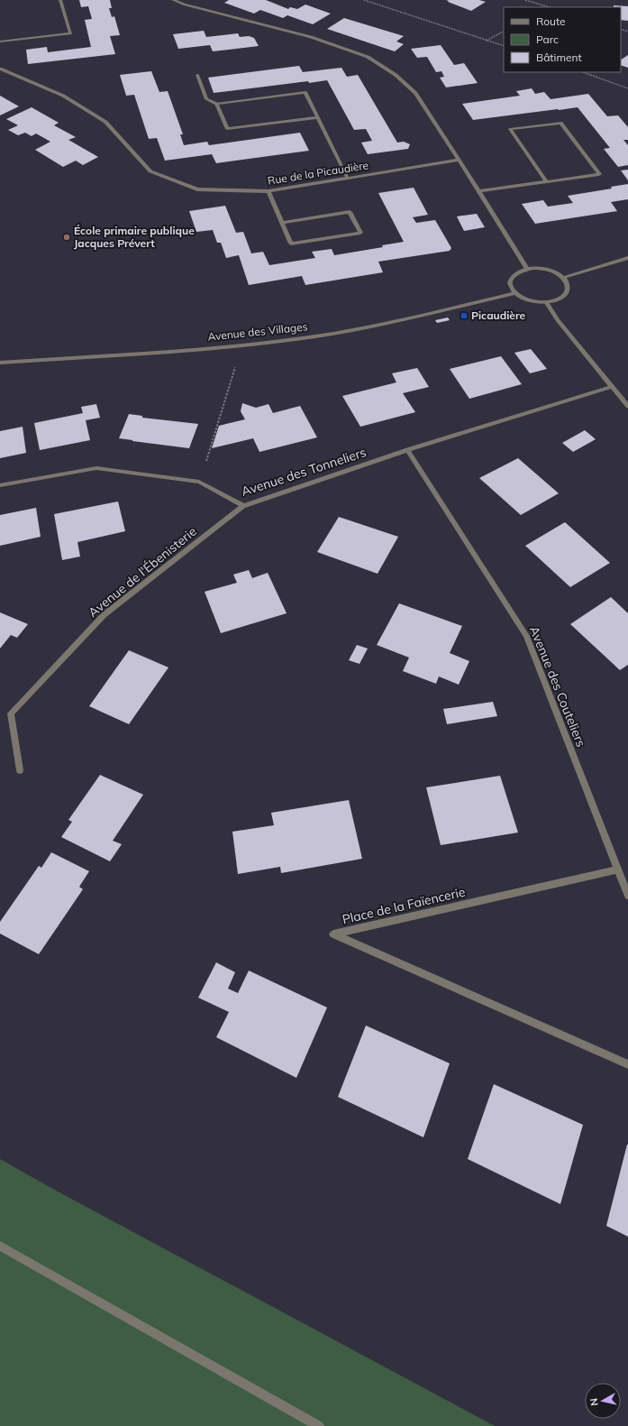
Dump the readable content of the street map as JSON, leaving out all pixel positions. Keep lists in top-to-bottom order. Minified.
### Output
{"streets":{"street":["Rue de la Picaudière","Avenue des Villages","Avenue des Tonneliers","Avenue de l'Ébenisterie","Avenue des Couteliers","Place de la Faïencerie"]},"crossings":[["Avenue des Tonneliers","Avenue de l'Ébenisterie"],["Avenue des Tonneliers","Avenue des Couteliers"],["Avenue des Couteliers","Place de la Faïencerie"]],"places":{"other":["École primaire publique Jacques Prévert"],"transit":["Picaudière"]},"legend":["Route","Parc","Bâtiment"],"north":"left"}
